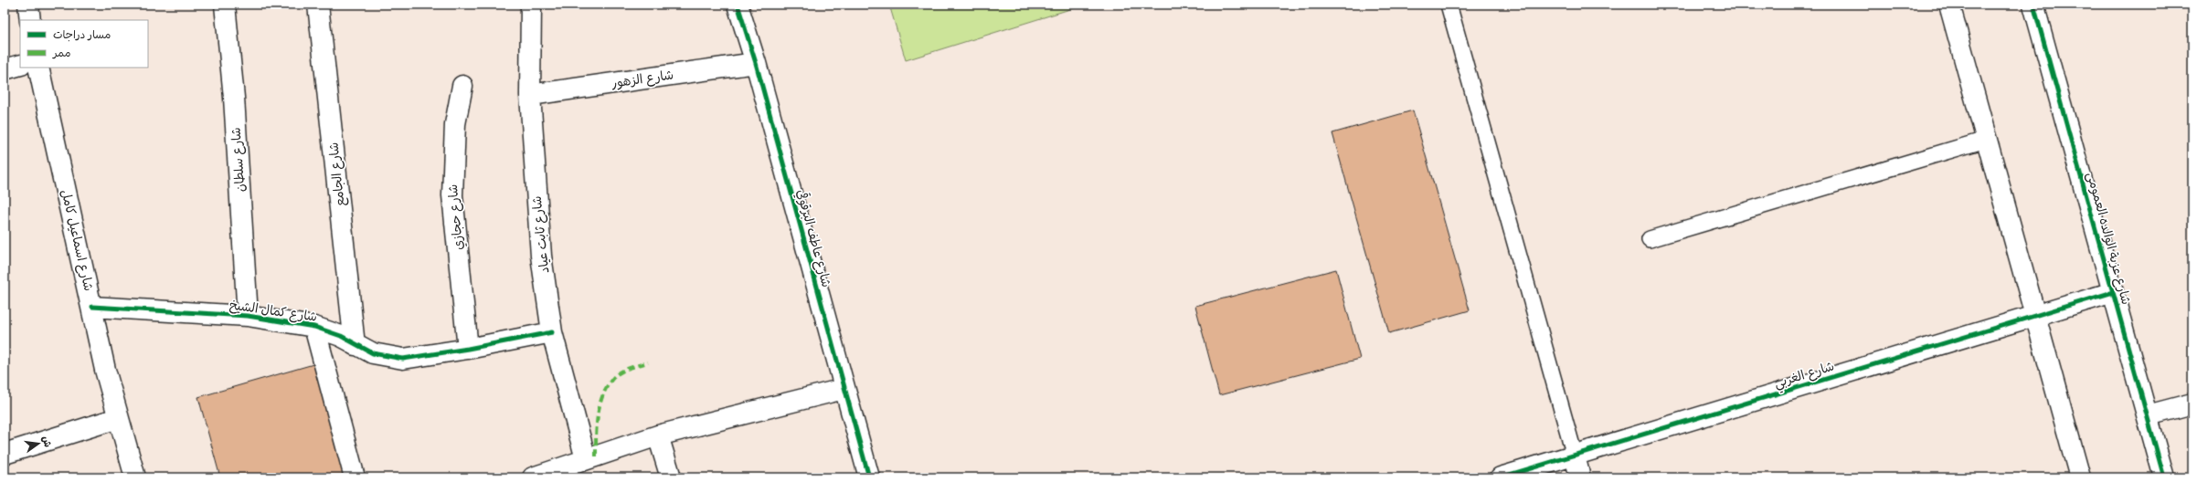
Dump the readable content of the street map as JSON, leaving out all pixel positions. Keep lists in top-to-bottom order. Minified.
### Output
{"streets":{"street":["شارع الزهور","شارع سلطان","شارع الجامع","شارع حجازي","شارع ثابت عياد","شارع عاطف البرقوقي","شارع عزبة الوالده العمومى","شارع اسماعيل كامل","شارع كمال الشيخ","شارع الغربي"]},"crossings":[["شارع الزهور","شارع ثابت عياد"],["شارع الزهور","شارع عاطف البرقوقي"],["شارع سلطان","شارع كمال الشيخ"],["شارع الجامع","شارع كمال الشيخ"],["شارع حجازي","شارع كمال الشيخ"],["شارع ثابت عياد","شارع كمال الشيخ"],["شارع عزبة الوالده العمومى","شارع الغربي"],["شارع اسماعيل كامل","شارع كمال الشيخ"]],"legend":["مسار دراجات","ممر"],"north":"right"}
